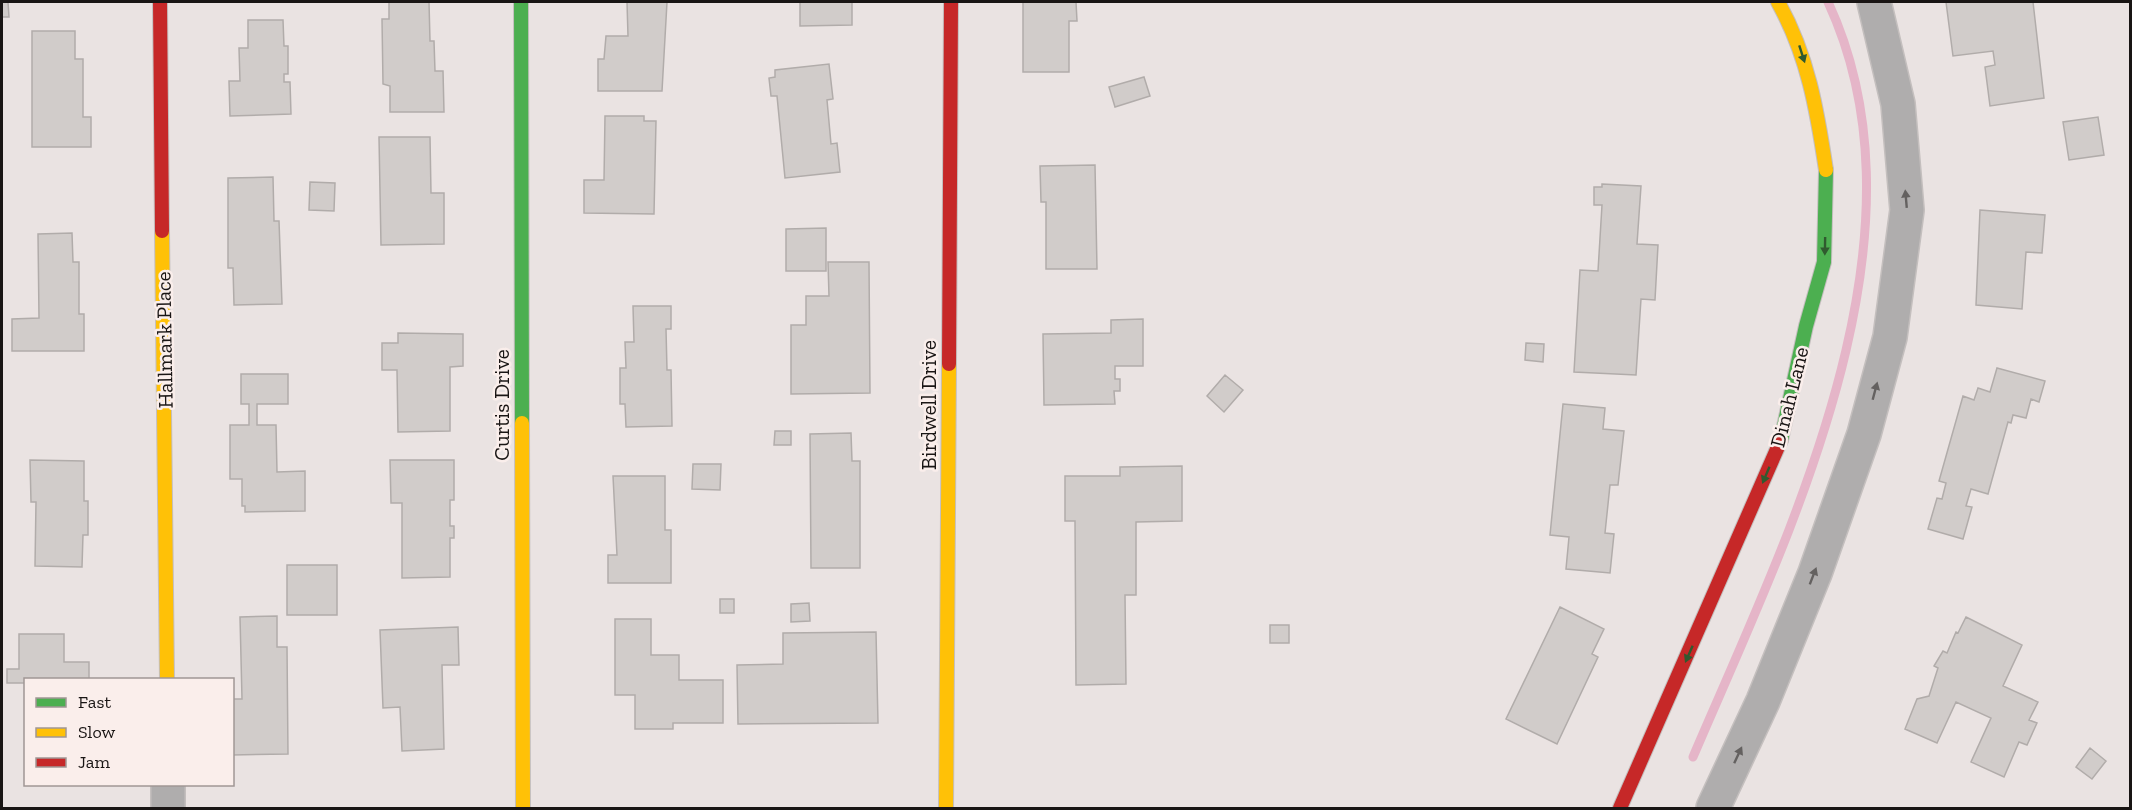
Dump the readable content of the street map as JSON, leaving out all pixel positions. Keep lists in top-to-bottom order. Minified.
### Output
{"streets":{"street":["Hallmark Place","Dinah Lane","Curtis Drive","Birdwell Drive"]},"legend":["Fast","Slow","Jam"]}
